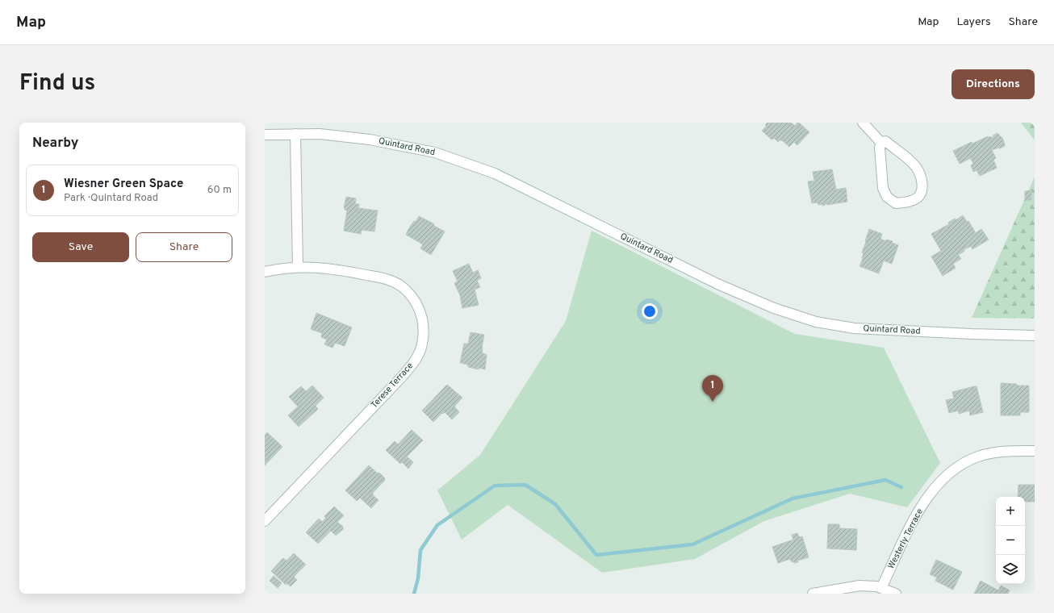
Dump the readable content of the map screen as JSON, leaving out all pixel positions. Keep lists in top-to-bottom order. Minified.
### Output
{"streets":{"street":["Quintard Road","Terese Terrace","Westerly Terrace"]},"page":{"header":"Map","nav":["Map","Layers","Share"],"title":"Find us","buttons":["Directions",["Save","Share"]],"heading":"Nearby","list":[{"mark":"1","name":"Wiesner Green Space","note":"Park · Quintard Road","value":"60 m"}],"pins":"1","map_buttons":["+","−"]}}
